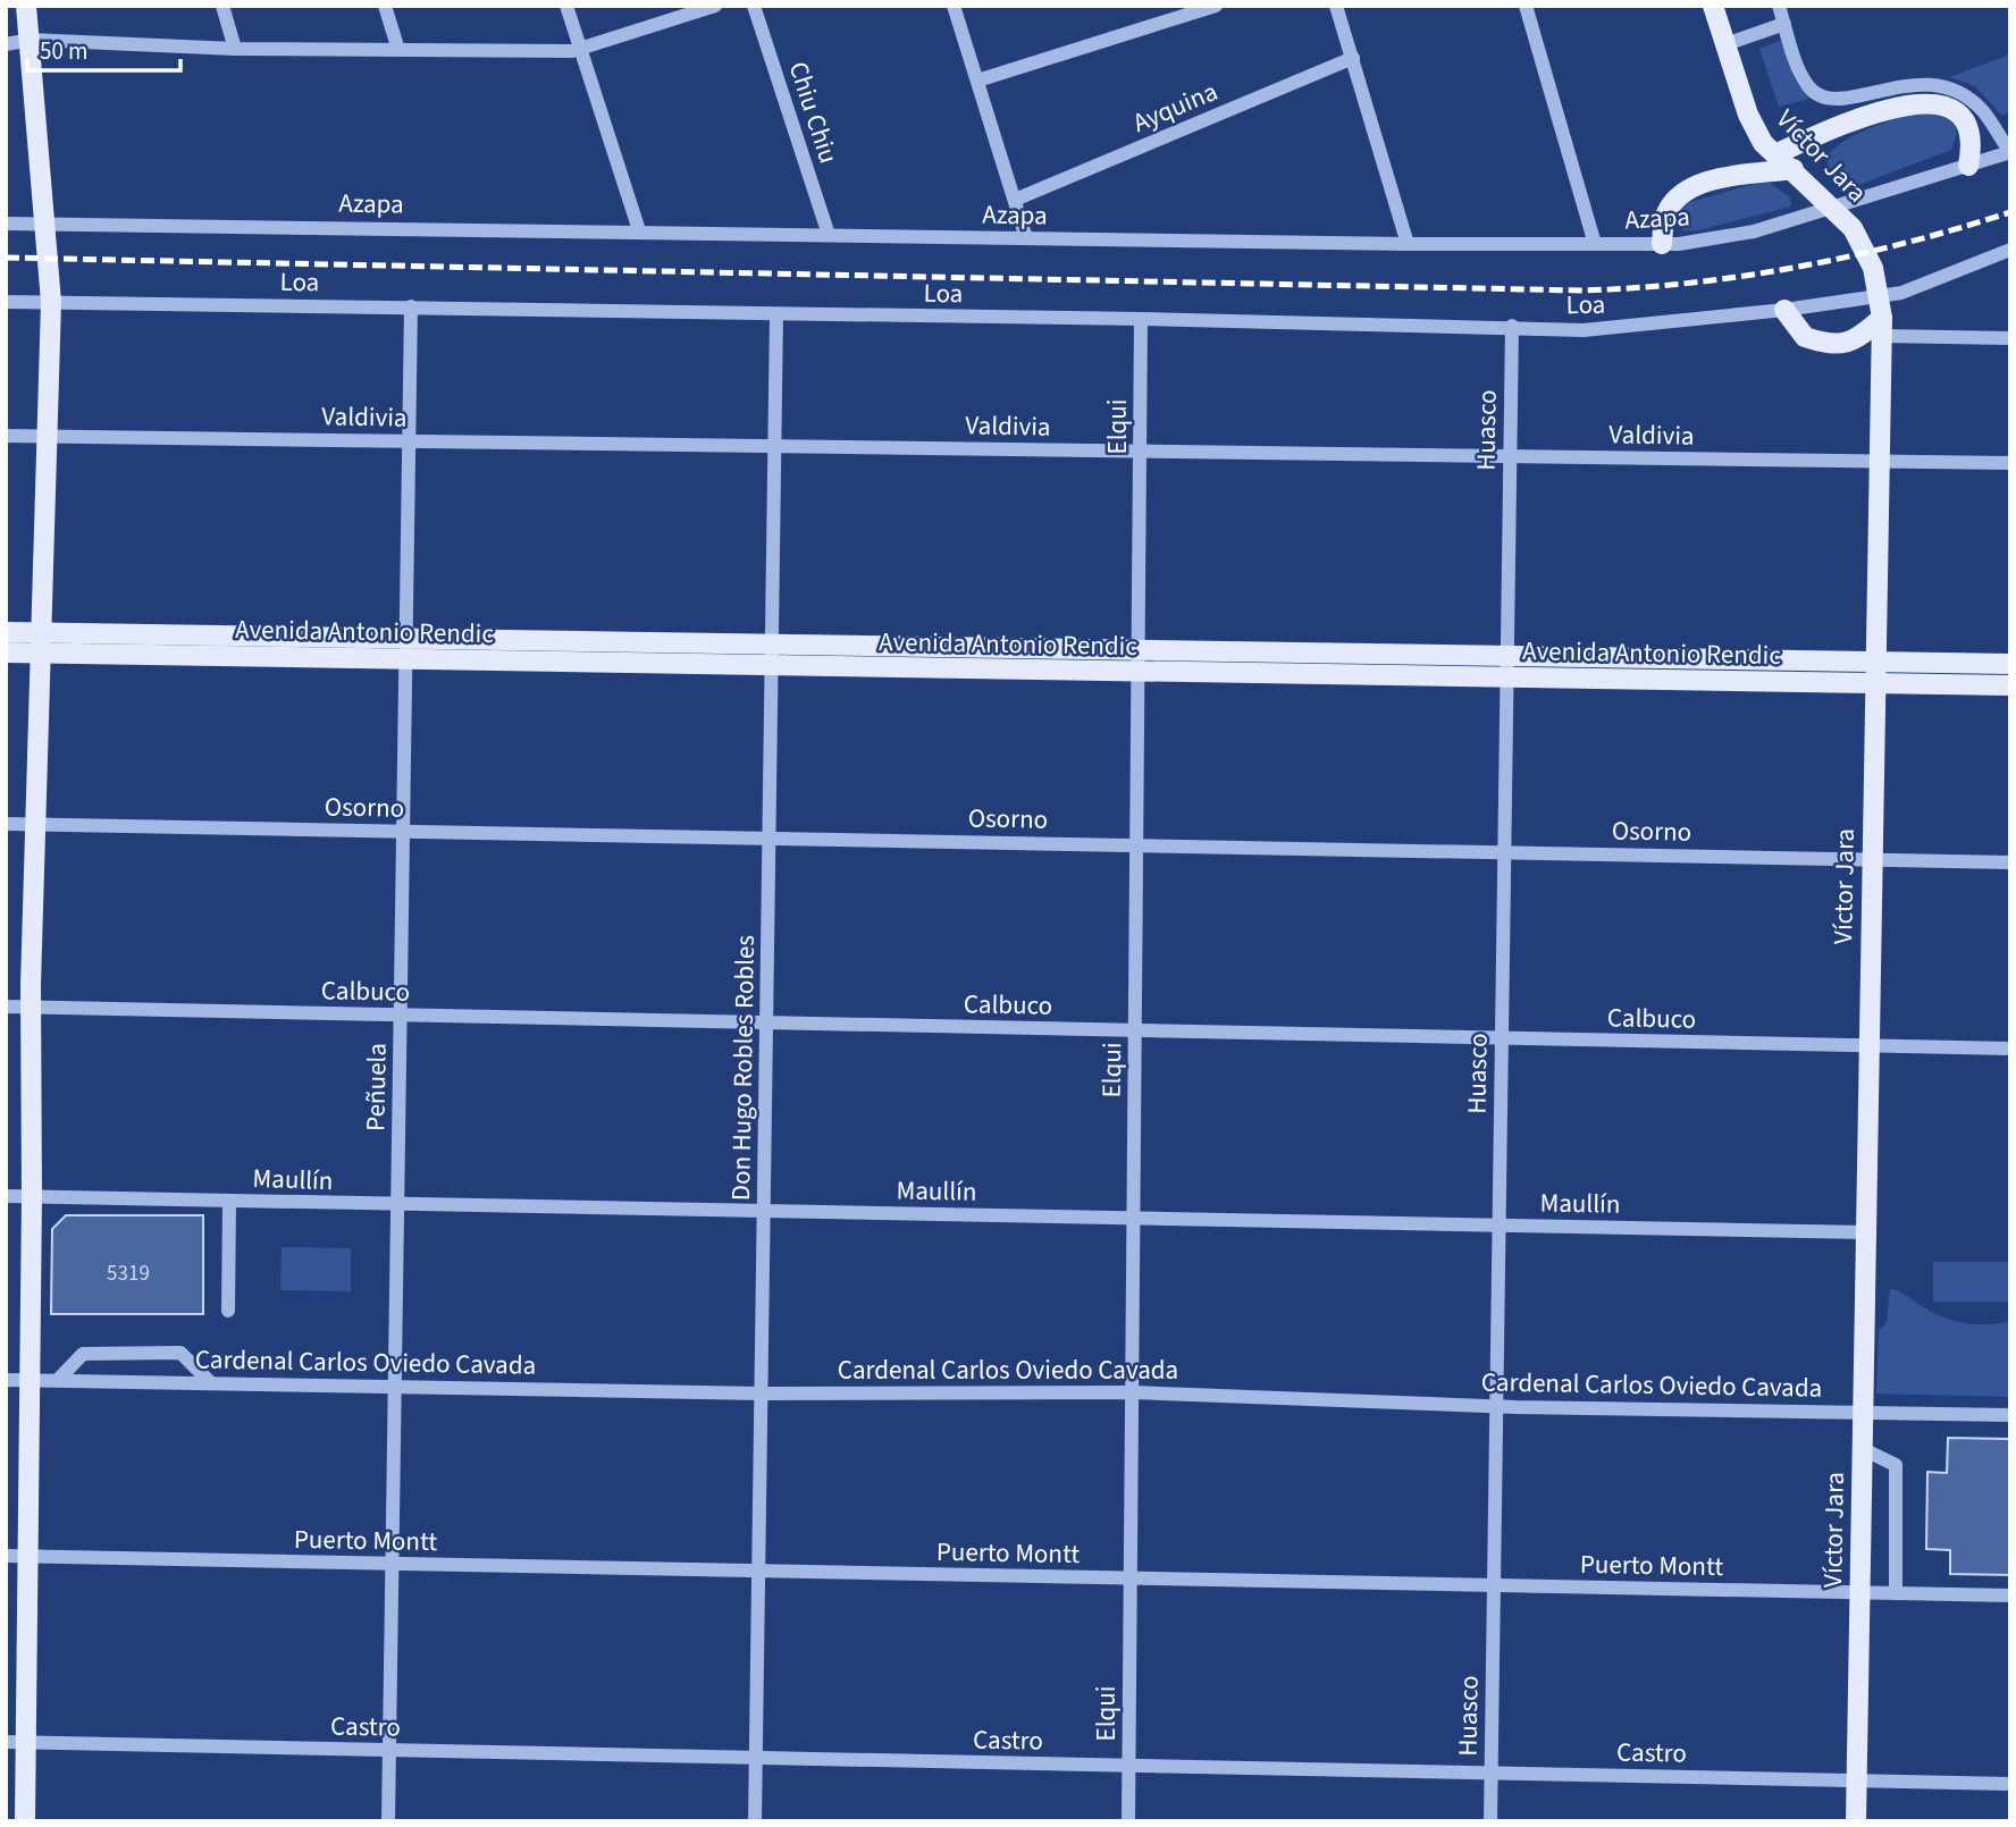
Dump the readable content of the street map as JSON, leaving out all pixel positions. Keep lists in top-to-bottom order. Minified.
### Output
{"streets":{"main road":["Víctor Jara","Avenida Antonio Rendic"],"street":["Ayquina","Chiu Chiu","Azapa","Loa","Valdivia","Elqui","Huasco","Osorno","Calbuco","Don Hugo Robles Robles","Peñuela","Maullín","Cardenal Carlos Oviedo Cavada","Puerto Montt","Castro"]},"crossings":[["Chiu Chiu","Azapa"],["Víctor Jara","Azapa"],["Víctor Jara","Loa"],["Víctor Jara","Valdivia"],["Víctor Jara","Avenida Antonio Rendic"],["Víctor Jara","Osorno"],["Víctor Jara","Calbuco"],["Víctor Jara","Maullín"],["Víctor Jara","Cardenal Carlos Oviedo Cavada"],["Víctor Jara","Puerto Montt"],["Víctor Jara","Castro"],["Loa","Elqui"],["Loa","Huasco"],["Loa","Don Hugo Robles Robles"],["Loa","Peñuela"],["Valdivia","Elqui"],["Valdivia","Huasco"],["Valdivia","Don Hugo Robles Robles"],["Valdivia","Peñuela"],["Elqui","Avenida Antonio Rendic"],["Elqui","Osorno"],["Elqui","Calbuco"],["Elqui","Maullín"],["Elqui","Cardenal Carlos Oviedo Cavada"],["Elqui","Puerto Montt"],["Elqui","Castro"],["Huasco","Avenida Antonio Rendic"],["Huasco","Osorno"],["Huasco","Calbuco"],["Huasco","Maullín"],["Huasco","Cardenal Carlos Oviedo Cavada"],["Huasco","Puerto Montt"],["Huasco","Castro"],["Avenida Antonio Rendic","Don Hugo Robles Robles"],["Avenida Antonio Rendic","Peñuela"],["Osorno","Don Hugo Robles Robles"],["Osorno","Peñuela"],["Calbuco","Don Hugo Robles Robles"],["Calbuco","Peñuela"],["Don Hugo Robles Robles","Maullín"],["Don Hugo Robles Robles","Cardenal Carlos Oviedo Cavada"],["Don Hugo Robles Robles","Puerto Montt"],["Don Hugo Robles Robles","Castro"],["Peñuela","Maullín"],["Peñuela","Cardenal Carlos Oviedo Cavada"],["Peñuela","Puerto Montt"],["Peñuela","Castro"]],"house_numbers":["5319"],"scale_bar":"50 m"}
